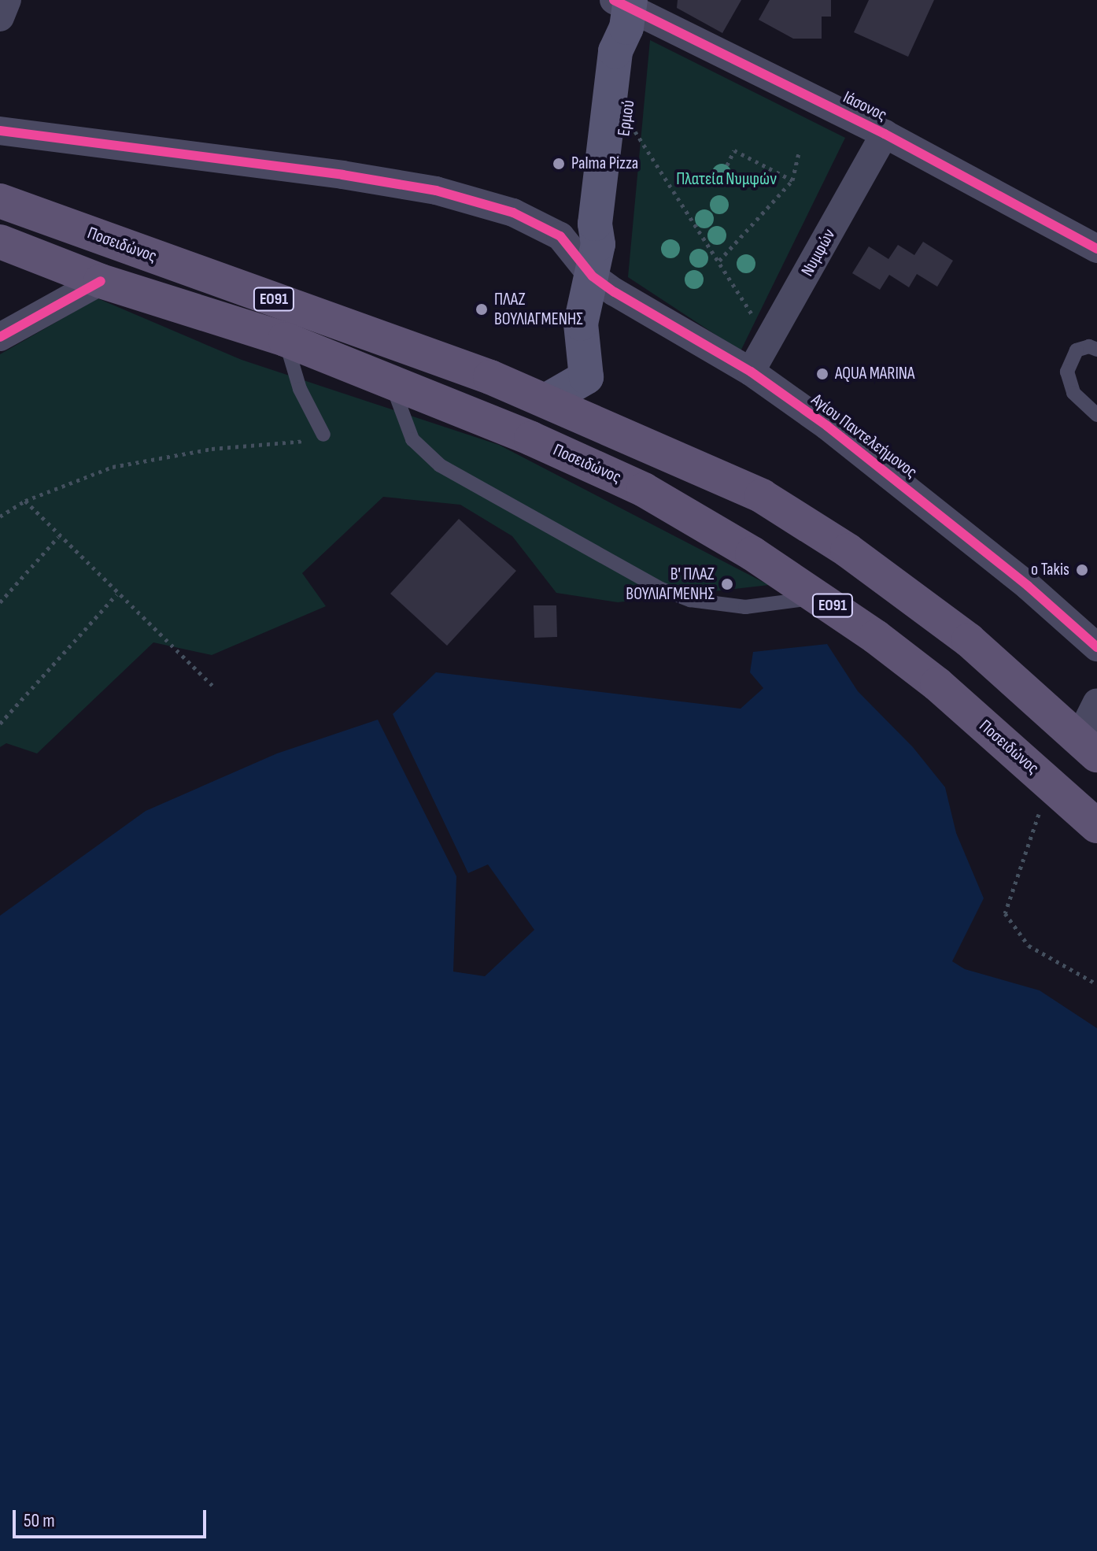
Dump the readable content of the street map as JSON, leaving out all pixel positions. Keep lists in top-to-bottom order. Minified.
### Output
{"streets":{"main road":["Ποσειδώνος","ΕΟ91"],"street":["Ιάσονος","Ερμού","Νυμφών","Αγίου Παντελεήμονος"]},"crossings":[["Ιάσονος","Ερμού"],["Ιάσονος","Νυμφών"],["Ερμού","Ποσειδώνος"],["Ερμού","Αγίου Παντελεήμονος"],["Νυμφών","Αγίου Παντελεήμονος"]],"parks":["Πλατεία Νυμφών"],"places":["Palma Pizza","ΠΛΑΖ ΒΟΥΛΙΑΓΜΕΝΗΣ","AQUA MARINA","o Takis","Β' ΠΛΑΖ ΒΟΥΛΙΑΓΜΕΝΗΣ"],"scale_bar":"50 m"}
